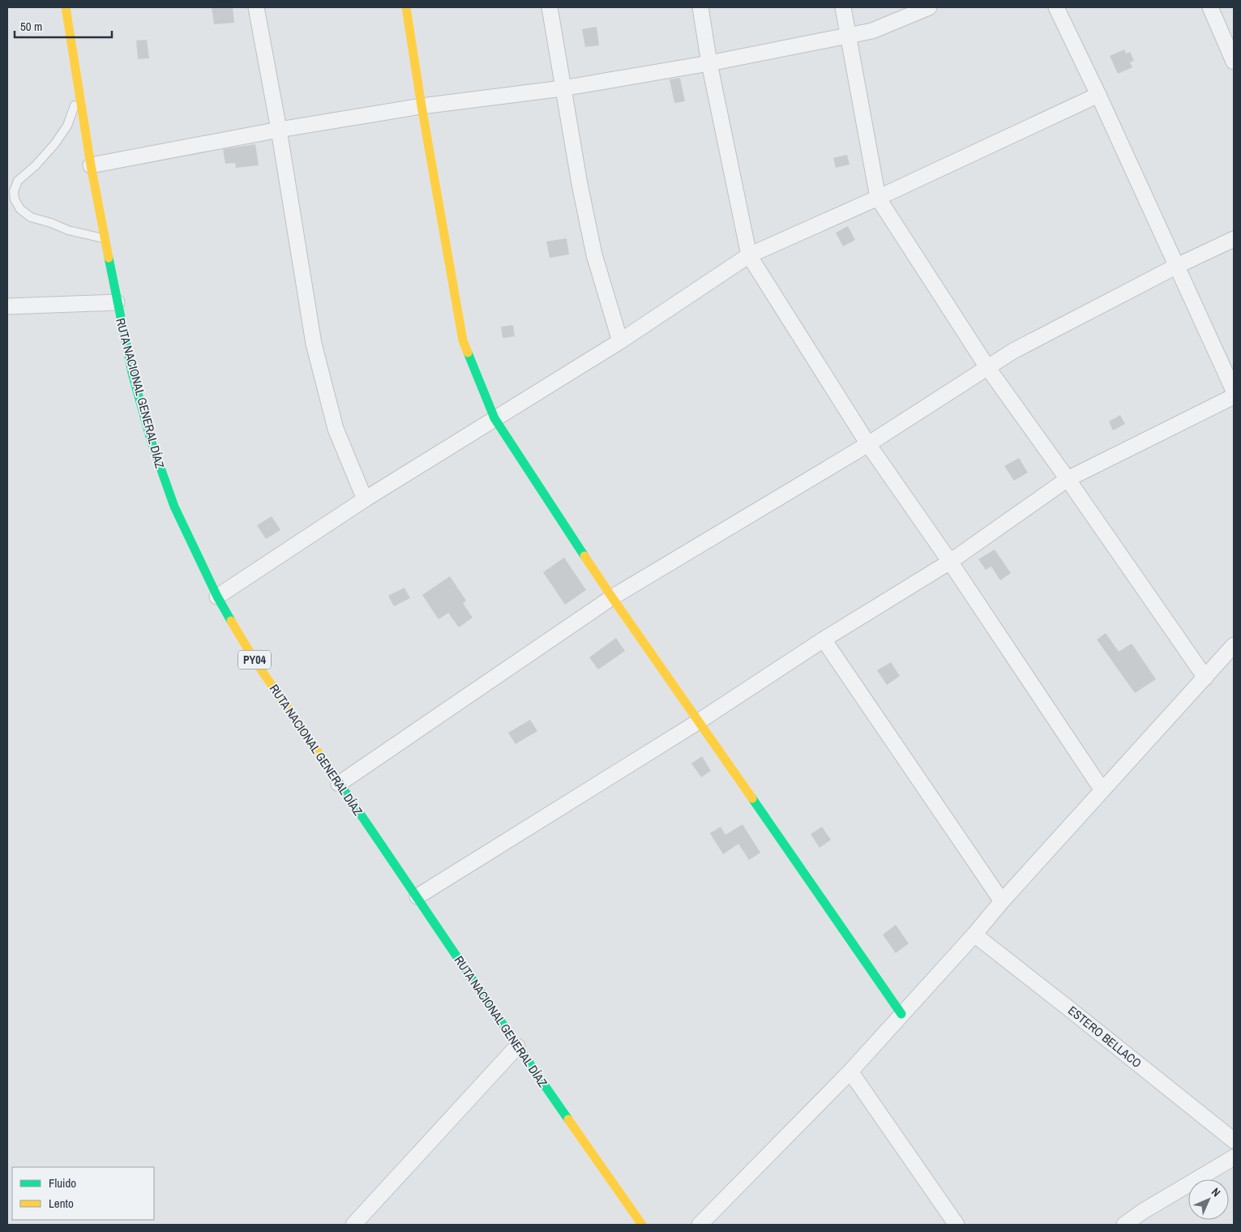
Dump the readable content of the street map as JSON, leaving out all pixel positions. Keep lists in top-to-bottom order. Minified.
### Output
{"streets":{"main road":["RUTA NACIONAL GENERAL DÍAZ","PY04"],"street":["ESTERO BELLACO"]},"legend":["Fluido","Lento"],"scale_bar":"50 m","north":"top right"}
